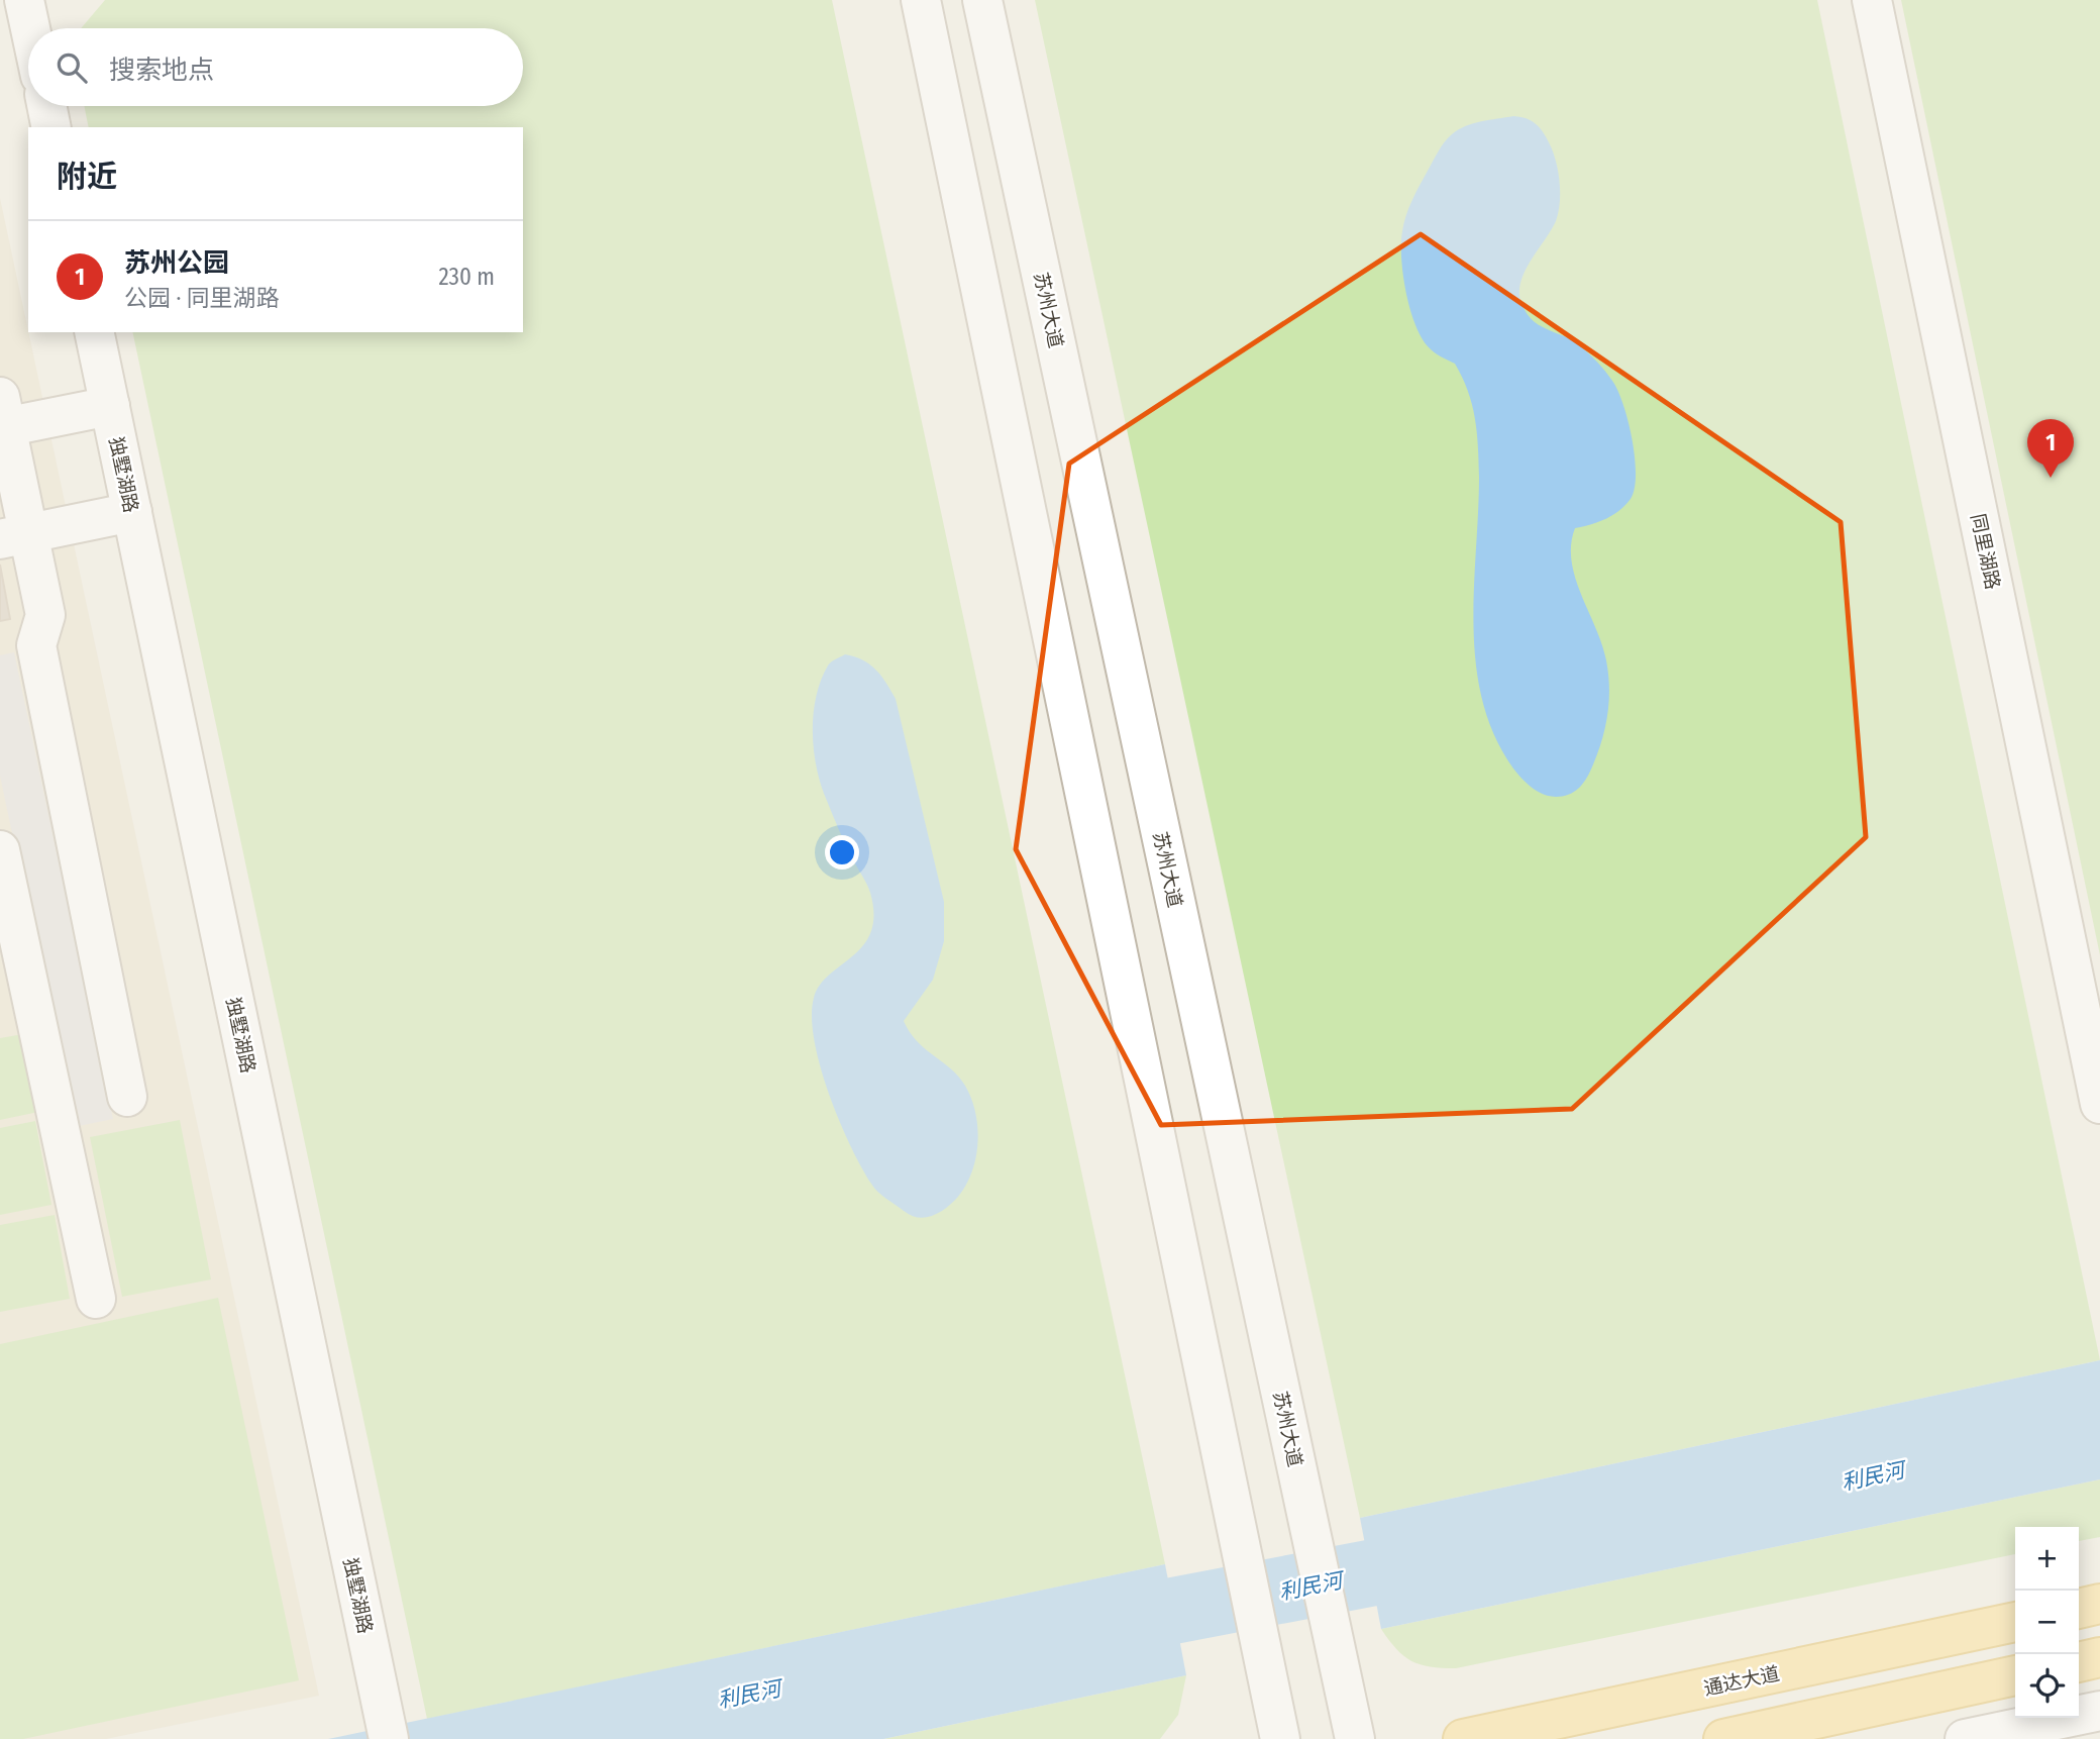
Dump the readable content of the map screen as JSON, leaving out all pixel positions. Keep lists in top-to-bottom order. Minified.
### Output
{"streets":{"main road":["通达大道"],"street":["苏州大道","独墅湖路","同里湖路"]},"water":["利民河"],"page":{"search":"搜索地点","heading":"附近","list":[{"mark":"1","name":"苏州公园","note":"公园 · 同里湖路","value":"230 m"}],"pins":"1","map_buttons":["+","−"]}}
